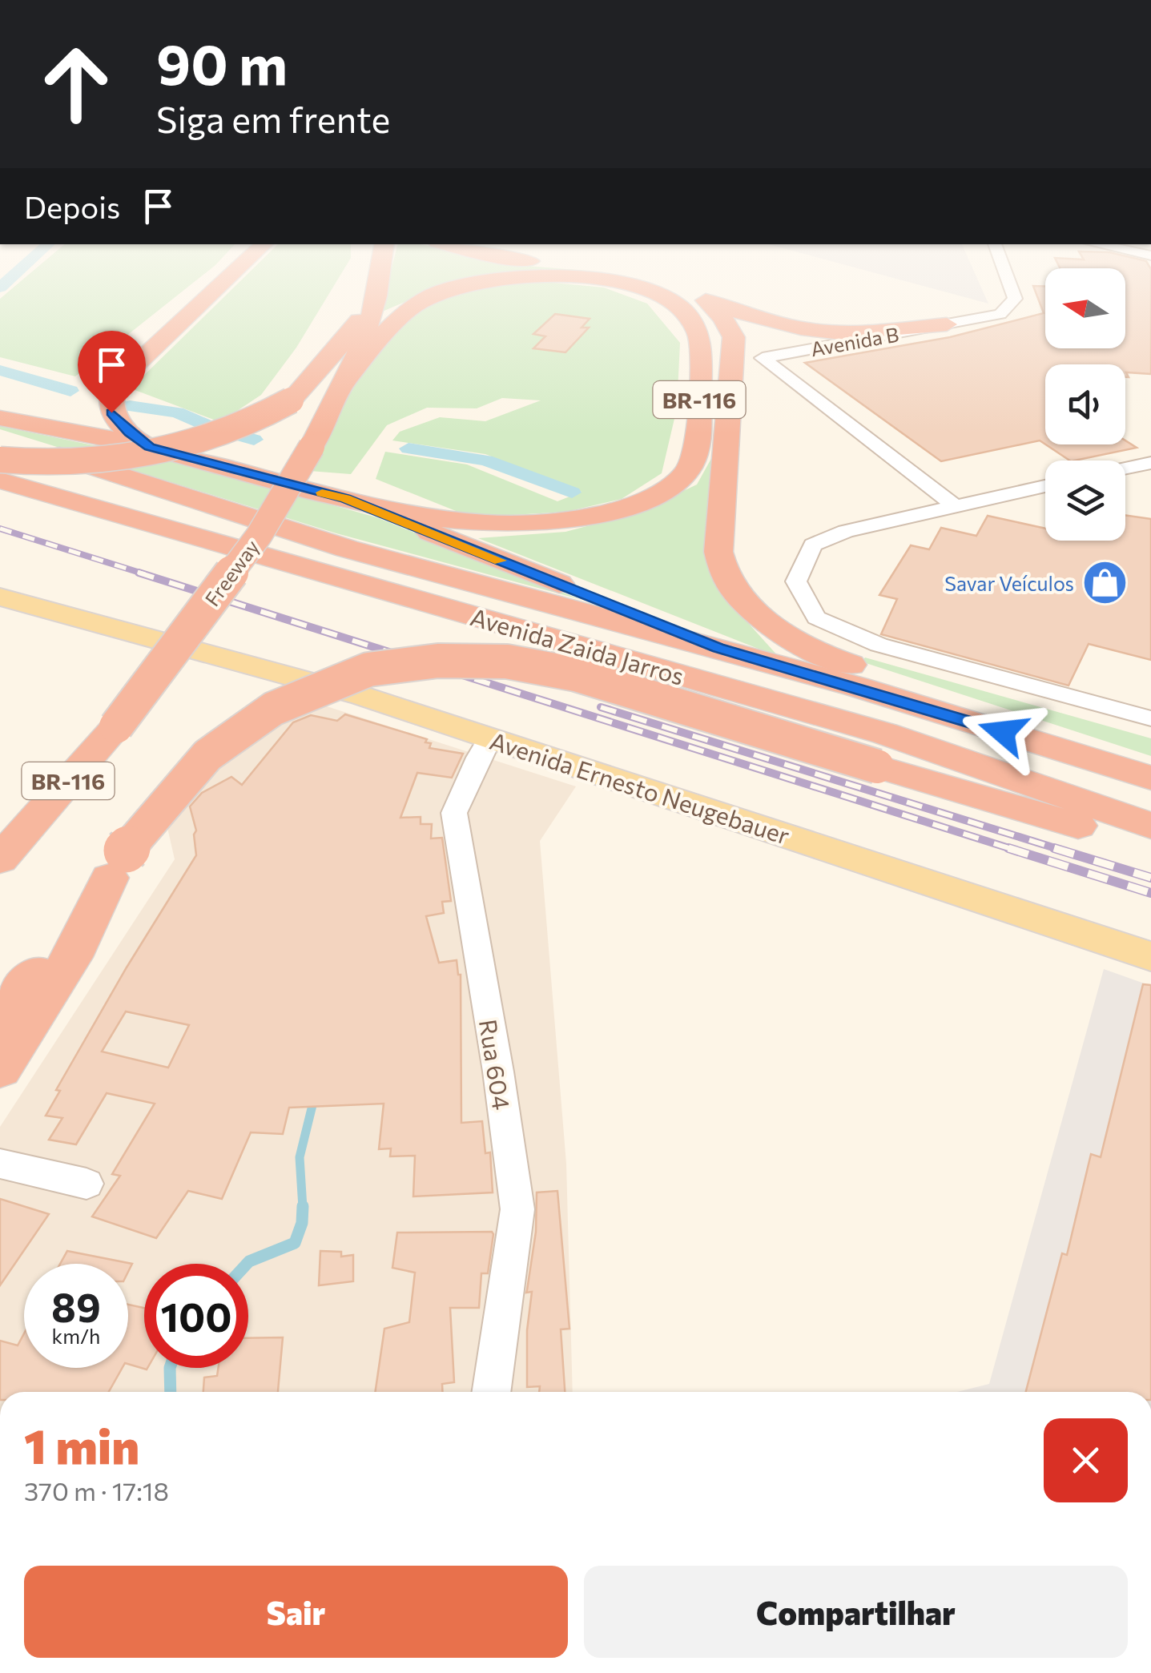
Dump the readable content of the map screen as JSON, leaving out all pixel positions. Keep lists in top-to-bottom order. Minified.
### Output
{"streets":{"highway":["BR-116","Freeway","Avenida Zaida Jarros"],"main road":["Avenida Ernesto Neugebauer"],"street":["Avenida B","Rua 604"]},"crossings":[["BR-116","Freeway"],["Avenida Ernesto Neugebauer","Rua 604"]],"places":{"shop":["Savar Veículos"]},"north":"left","page":{"turn":["90 m","Siga em frente"],"then":"Depois","speed":"89 km/h","limit":"100","heading":["1 min","370 m · 17:18"],"buttons":["Sair","Compartilhar"]}}
